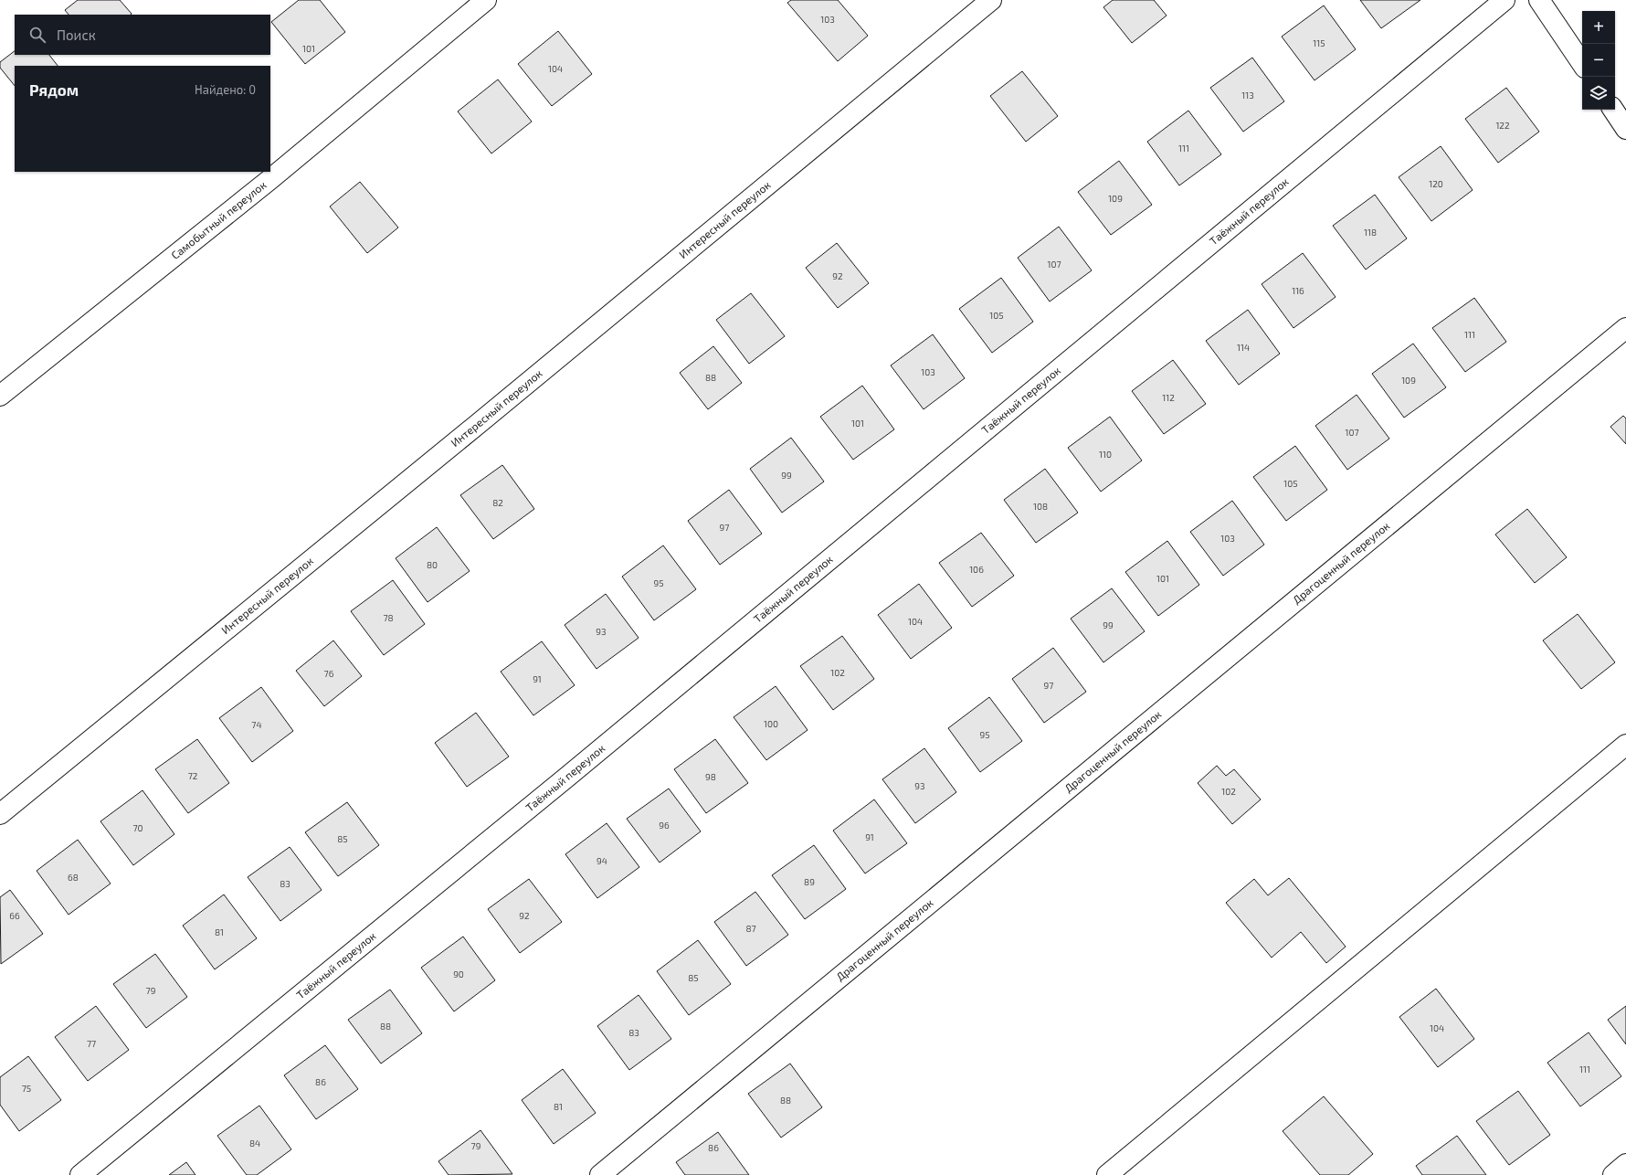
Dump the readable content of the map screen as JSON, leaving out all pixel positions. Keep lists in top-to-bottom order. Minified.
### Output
{"streets":{"street":["Таёжный переулок","Самобытный переулок","Интересный переулок","Драгоценный переулок"]},"house_numbers":["103","115","101","104","113","122","111","120","109","118","107","92","116","105","111","114","103","88","109","112","101","107","110","99","105","82","108","97","103","80","106","101","95","78","104","99","93","102","76","91","97","100","74","95","72","98","93","102","96","70","91","85","94","68","89","83","66","92","87","81","90","85","79","88","104","83","77","111","86","75","88","81","84","79","86"],"page":{"map_buttons":["+","−"],"search":"Поиск","heading":["Рядом","Найдено: 0"]}}
